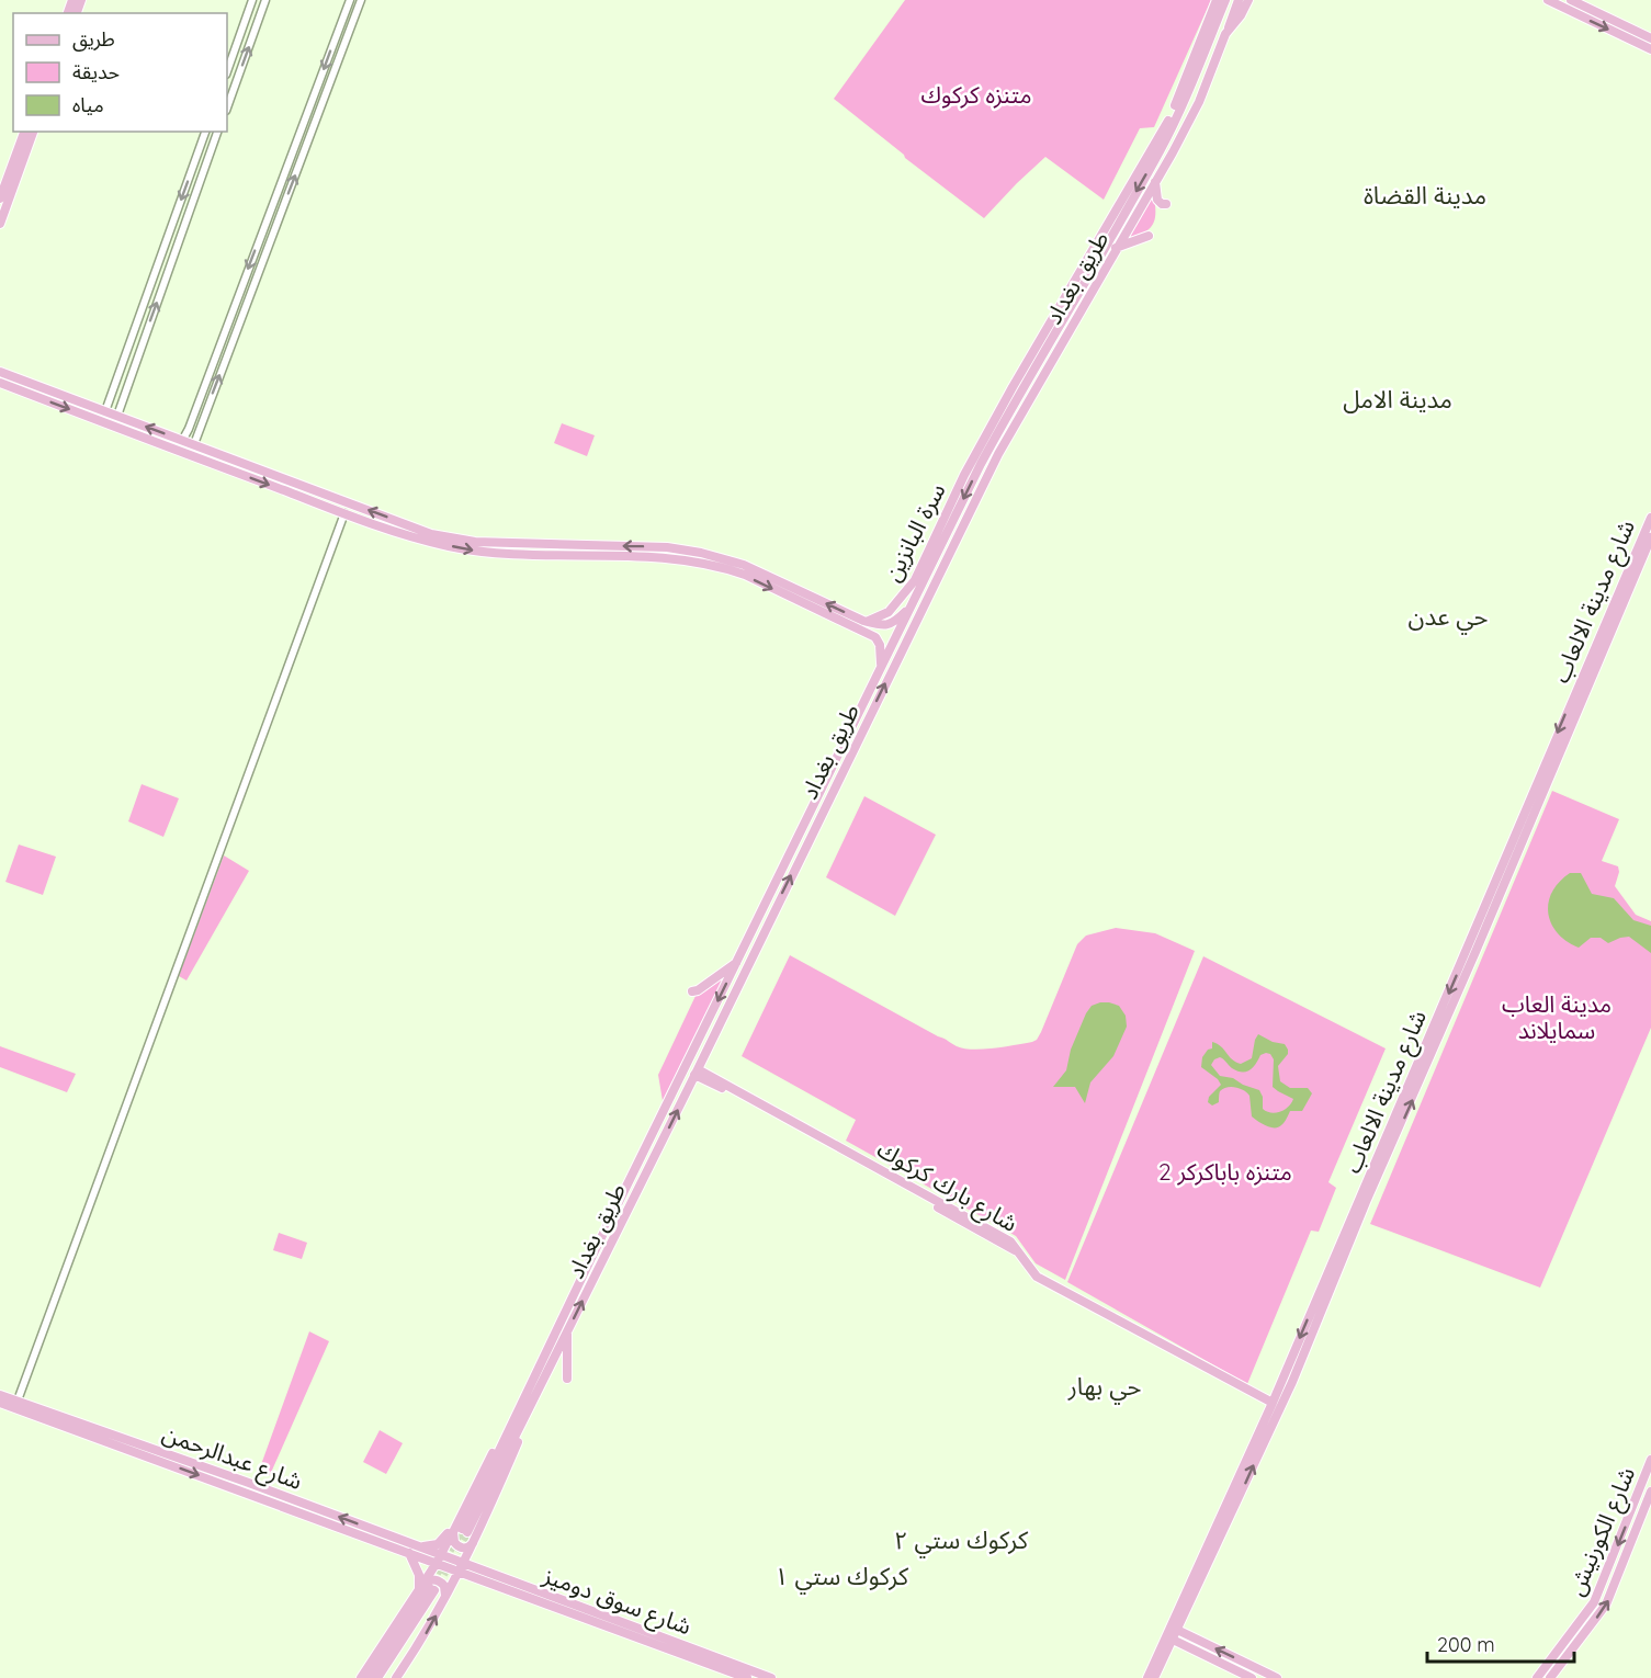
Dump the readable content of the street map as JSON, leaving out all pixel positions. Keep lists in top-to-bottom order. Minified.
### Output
{"streets":{"main road":["طريق بغداد","سرة البانزين","شارع مدينة الالعاب","شارع بارك كركوك","شارع عبدالرحمن","شارع الكورنيش","شارع سوق دوميز"]},"crossings":[["طريق بغداد","سرة البانزين"],["طريق بغداد","شارع بارك كركوك"],["شارع مدينة الالعاب","شارع بارك كركوك"],["شارع عبدالرحمن","شارع سوق دوميز"]],"districts":["مدينة القضاة","مدينة الامل","حي عدن","حي بهار","كركوك ستي ٢","كركوك ستي ١"],"parks":["متنزه كركوك","مدينة العاب سمايلاند","متنزه باباكركر 2"],"legend":["طريق","حديقة","مياه"],"scale_bar":"200 m"}
